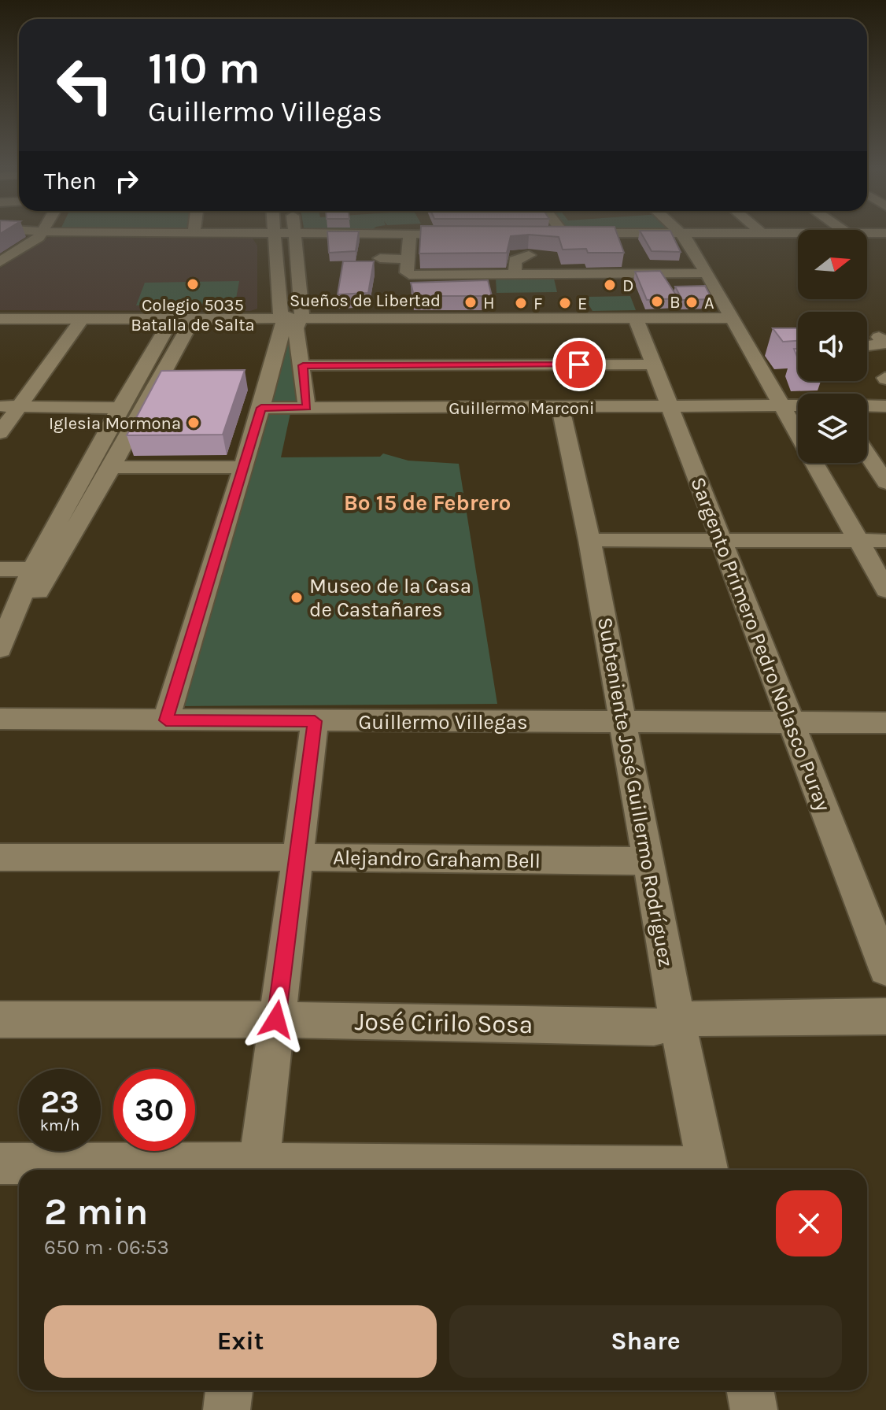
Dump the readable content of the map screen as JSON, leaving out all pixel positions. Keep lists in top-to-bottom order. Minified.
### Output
{"streets":{"street":["Sueños de Libertad","Guillermo Marconi","Sargento Primero Pedro Nolasco Puray","Guillermo Villegas","Subteniente José Guillermo Rodríguez","Alejandro Graham Bell","José Cirilo Sosa"]},"crossings":[["Sueños de Libertad","Sargento Primero Pedro Nolasco Puray"],["Guillermo Marconi","Sargento Primero Pedro Nolasco Puray"],["Guillermo Marconi","Subteniente José Guillermo Rodríguez"],["Sargento Primero Pedro Nolasco Puray","Guillermo Villegas"],["Guillermo Villegas","Subteniente José Guillermo Rodríguez"],["Subteniente José Guillermo Rodríguez","Alejandro Graham Bell"],["Subteniente José Guillermo Rodríguez","José Cirilo Sosa"]],"districts":["Bº 15 de Febrero"],"places":["Colegio 5035 Batalla de Salta","D","B","H","A","F","E","Iglesia Mormona","Museo de la Casa de Castañares"],"north":"right","page":{"turn":["110 m","Guillermo Villegas"],"then":"Then","speed":"23 km/h","limit":"30","heading":["2 min","650 m · 06:53"],"buttons":["Exit","Share"]}}
